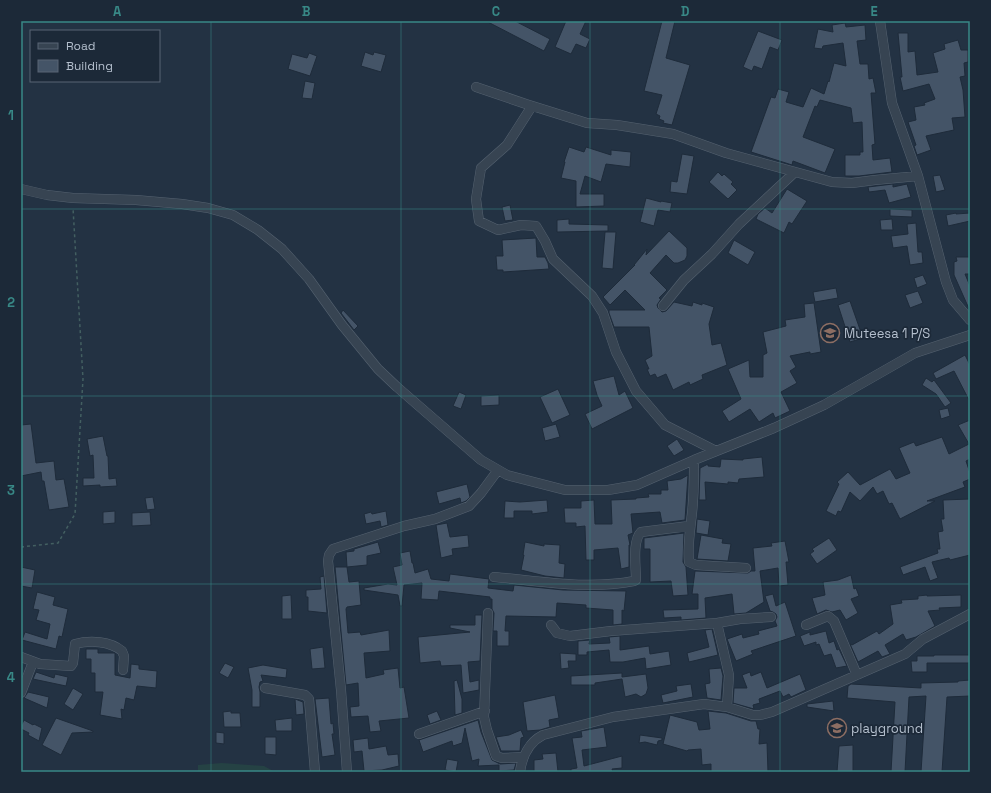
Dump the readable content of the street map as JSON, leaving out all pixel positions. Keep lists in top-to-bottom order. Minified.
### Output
{"places":{"school or university":["Muteesa 1 P/S","playground"]},"legend":["Road","Building"],"grid":{"columns":["A","B","C","D","E"],"rows":["1","2","3","4"]}}
